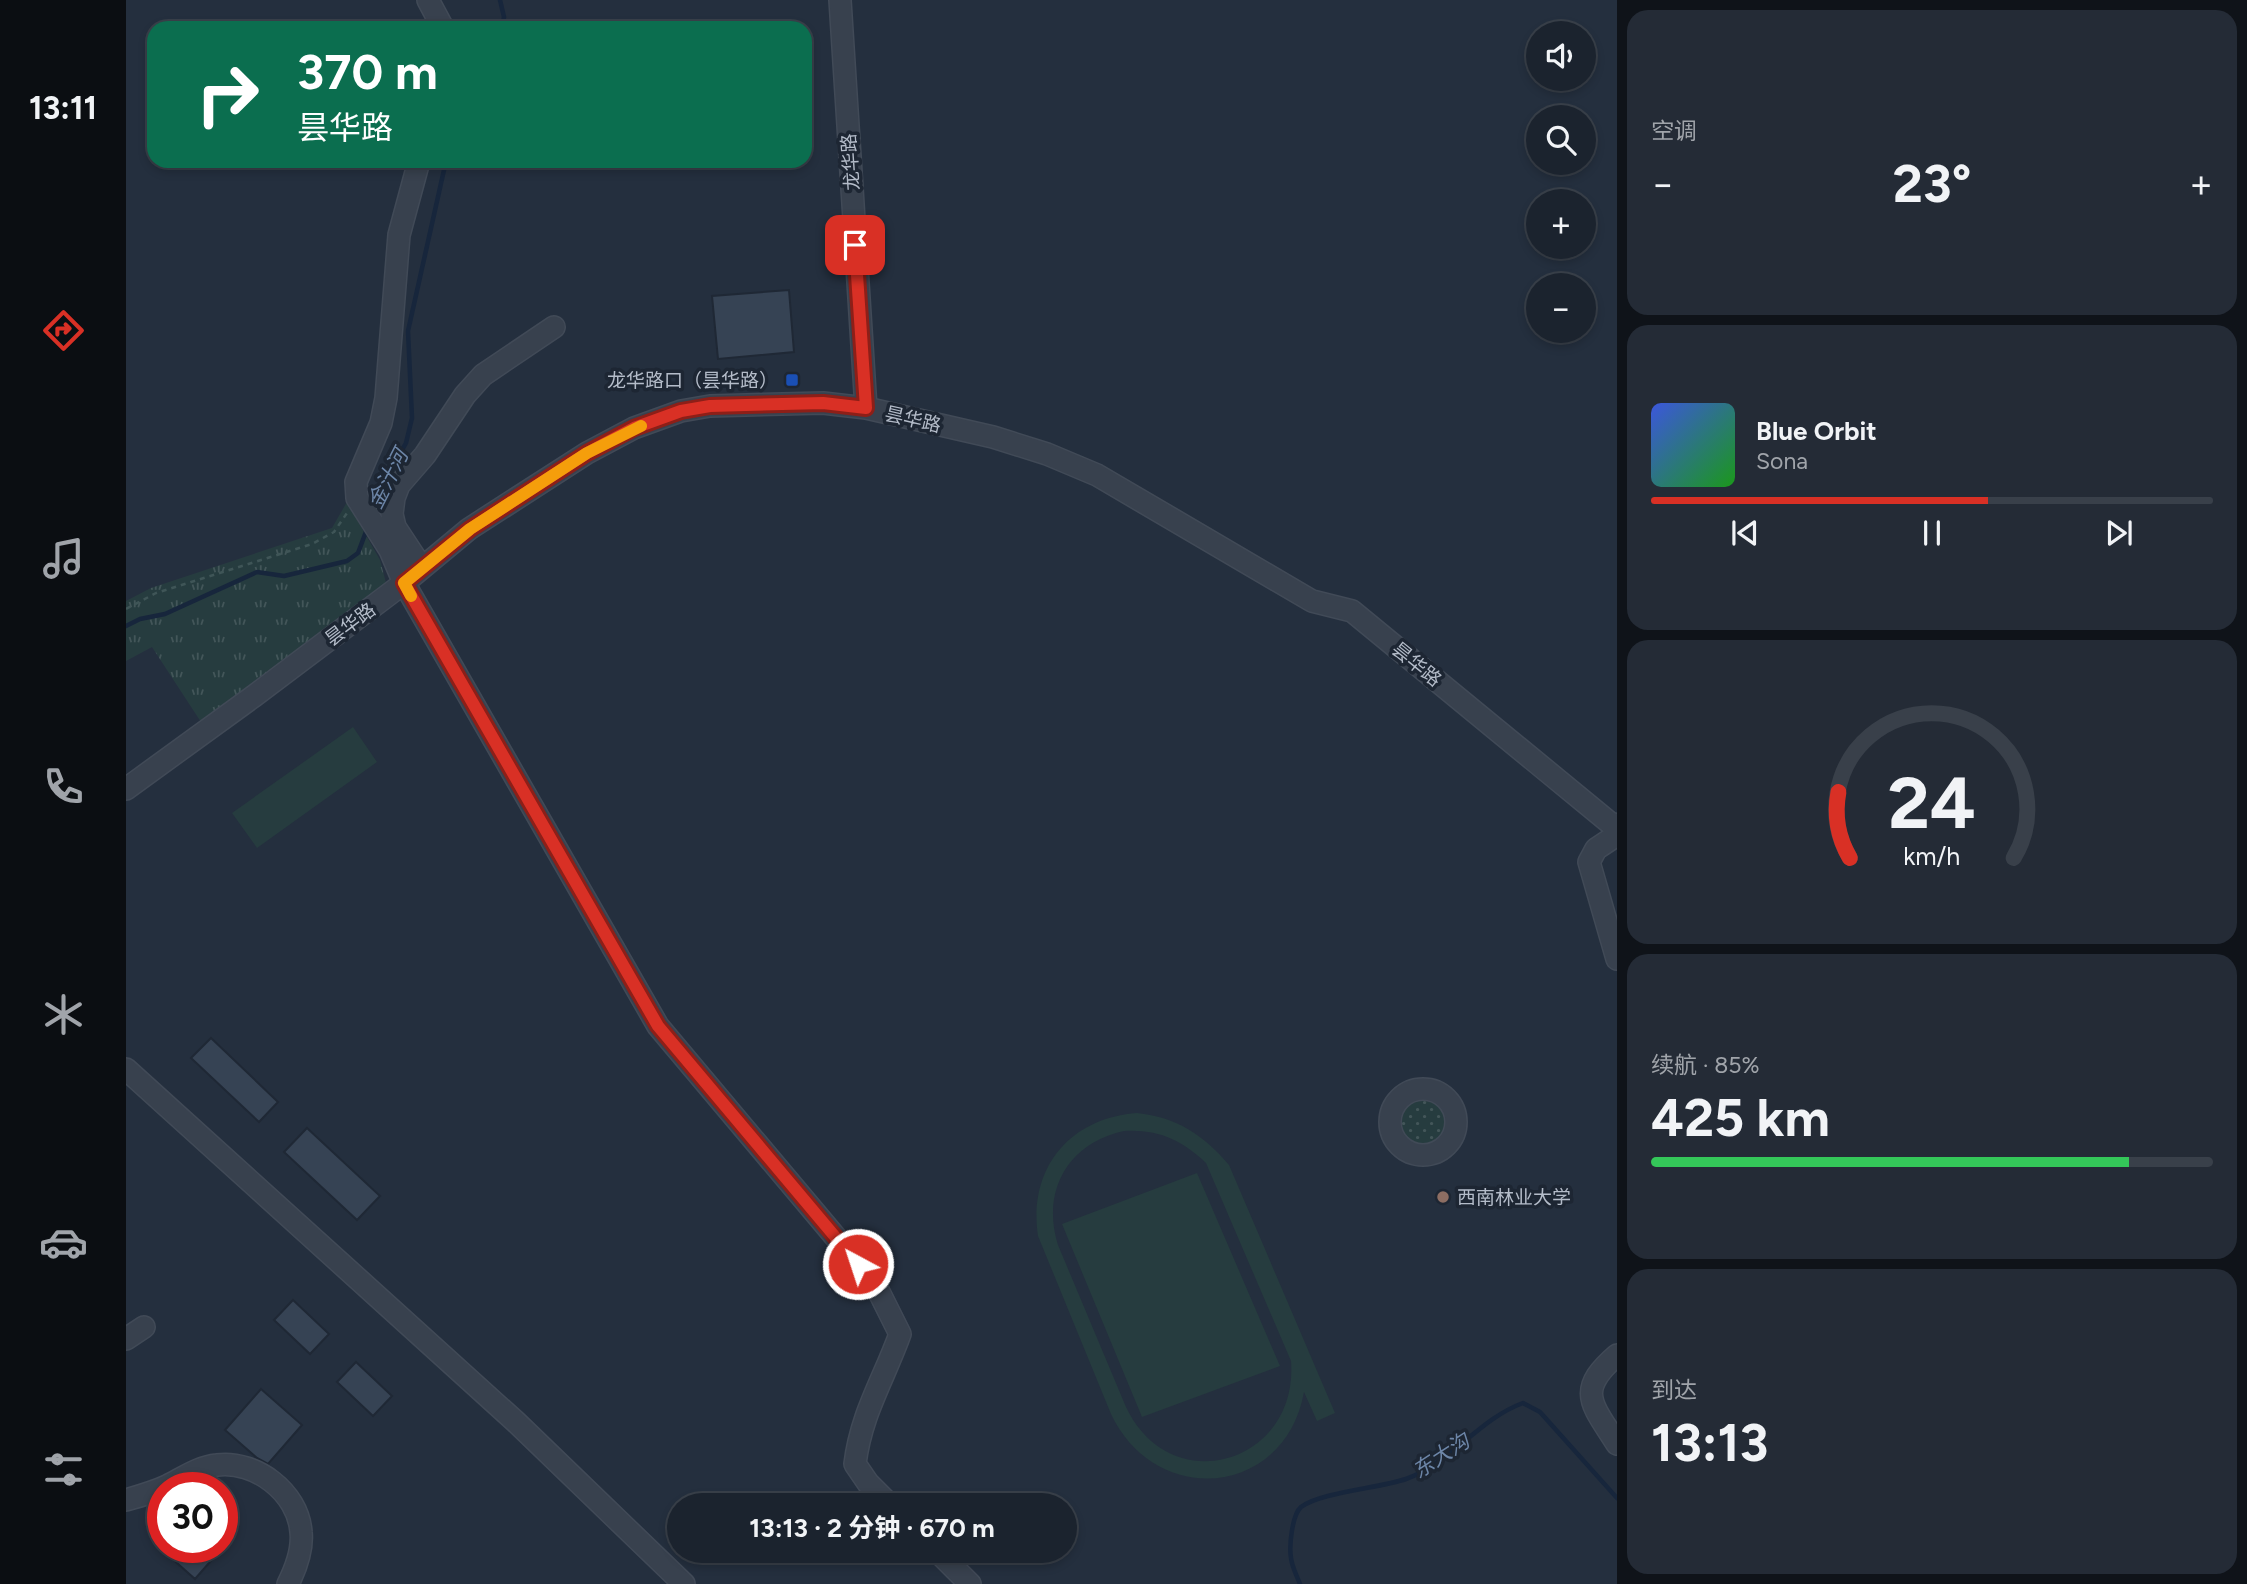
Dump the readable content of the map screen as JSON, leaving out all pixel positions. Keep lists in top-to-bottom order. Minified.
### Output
{"streets":{"street":["龙华路","昙华路"]},"crossings":[["龙华路","昙华路"]],"water":["金汁河","东大沟"],"places":{"transit":["龙华路口（昙华路）"],"other":["西南林业大学"]},"page":{"tabs":"13:11","tile":["空调",["续航 · 85%","425 km"],["到达","13:13"]],"map_buttons":["+","−"],"turn":["370 m","昙华路"],"heat":["−","23°","+"],"song":["Blue Orbit","Sona"],"limit":"30","trip":"13:13 · 2 分钟 · 670 m","gauge":["24","km/h"]}}
